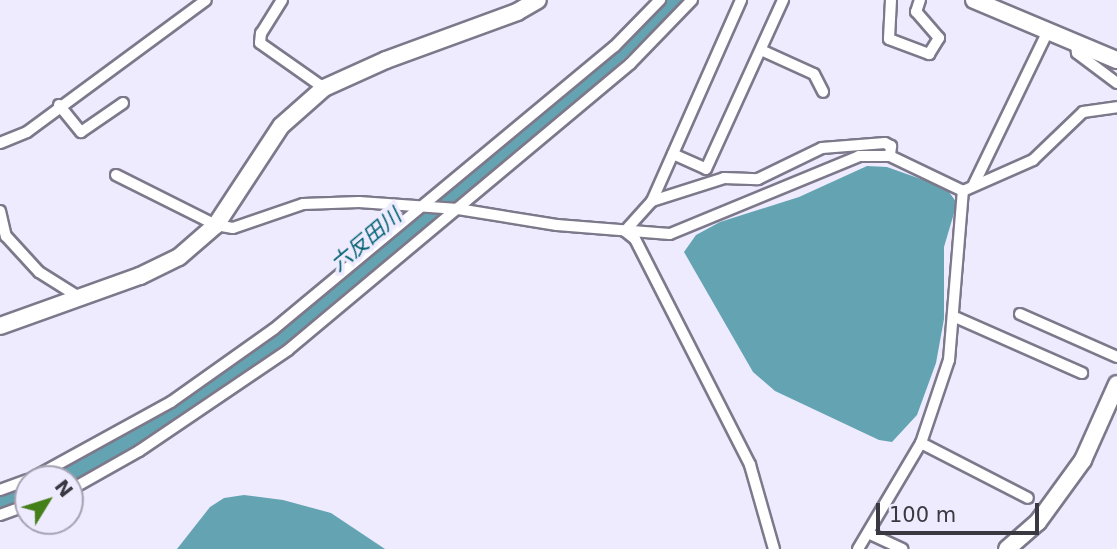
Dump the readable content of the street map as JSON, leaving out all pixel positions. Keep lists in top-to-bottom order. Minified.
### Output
{"water":["六反田川"],"scale_bar":"100 m","north":"top right"}
